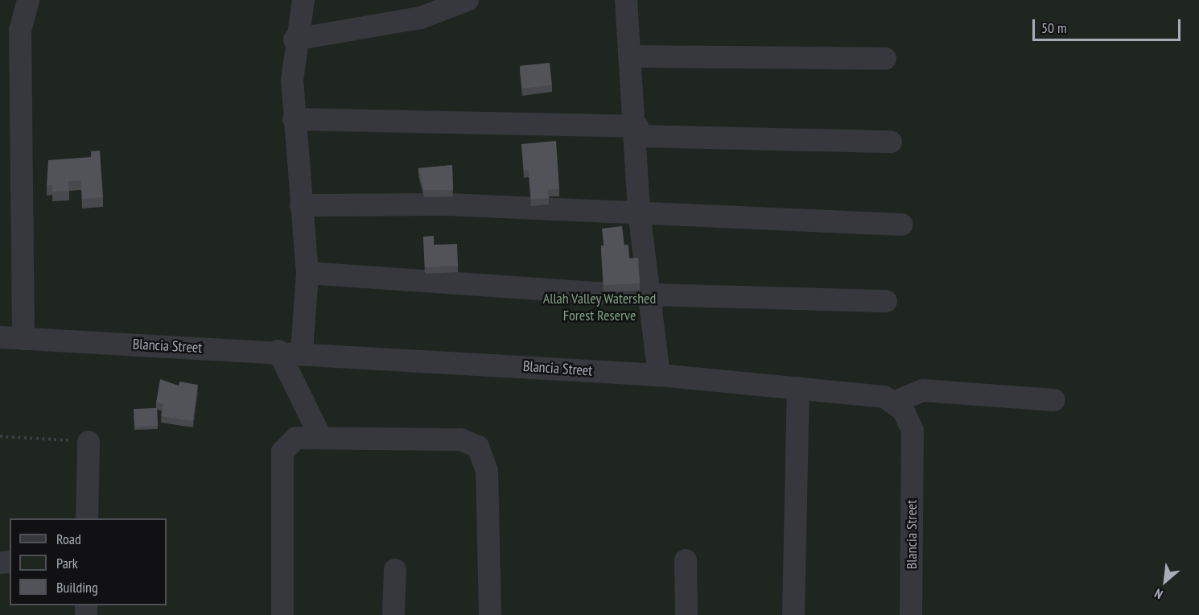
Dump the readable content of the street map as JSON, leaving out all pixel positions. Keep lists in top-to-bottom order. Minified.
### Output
{"streets":{"street":["Blancia Street"]},"parks":["Allah Valley Watershed Forest Reserve"],"legend":["Road","Park","Building"],"scale_bar":"50 m","north":"bottom left"}
